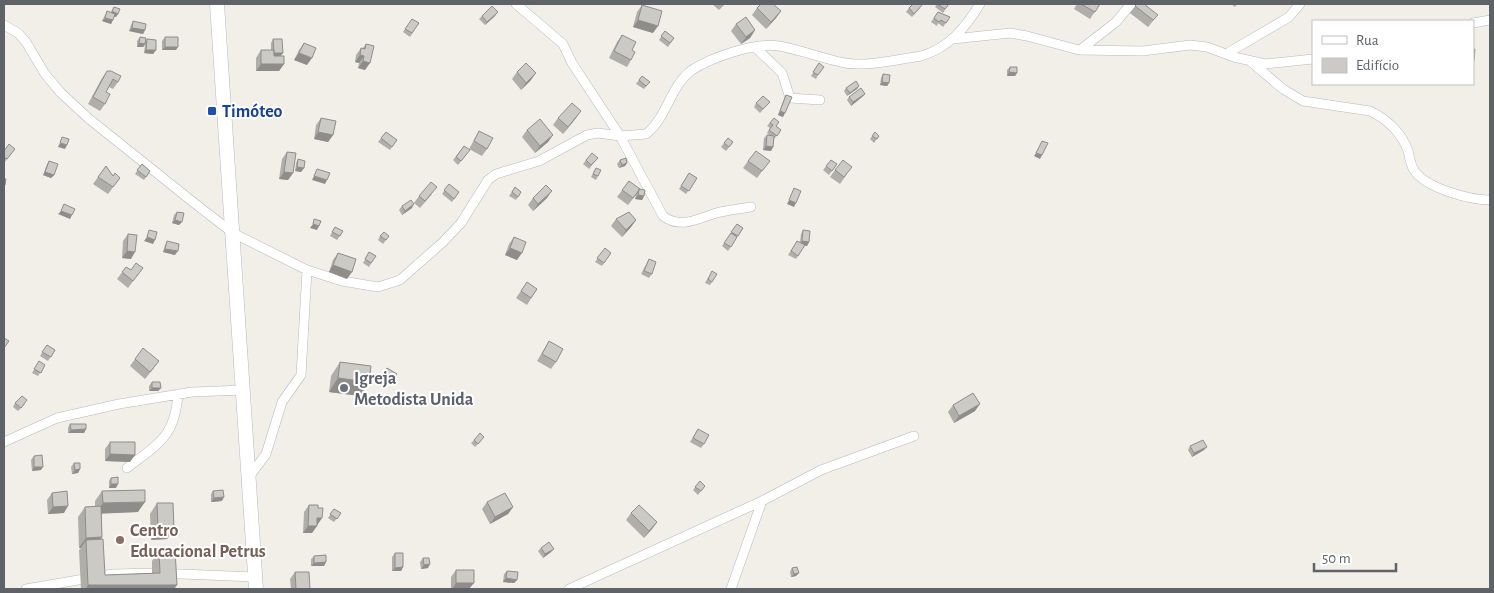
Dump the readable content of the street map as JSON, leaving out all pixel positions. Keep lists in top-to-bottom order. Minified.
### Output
{"places":{"transit":["Timóteo"],"other":["Igreja Metodista Unida","Centro Educacional Petrus"]},"legend":["Rua","Edifício"],"scale_bar":"50 m"}
